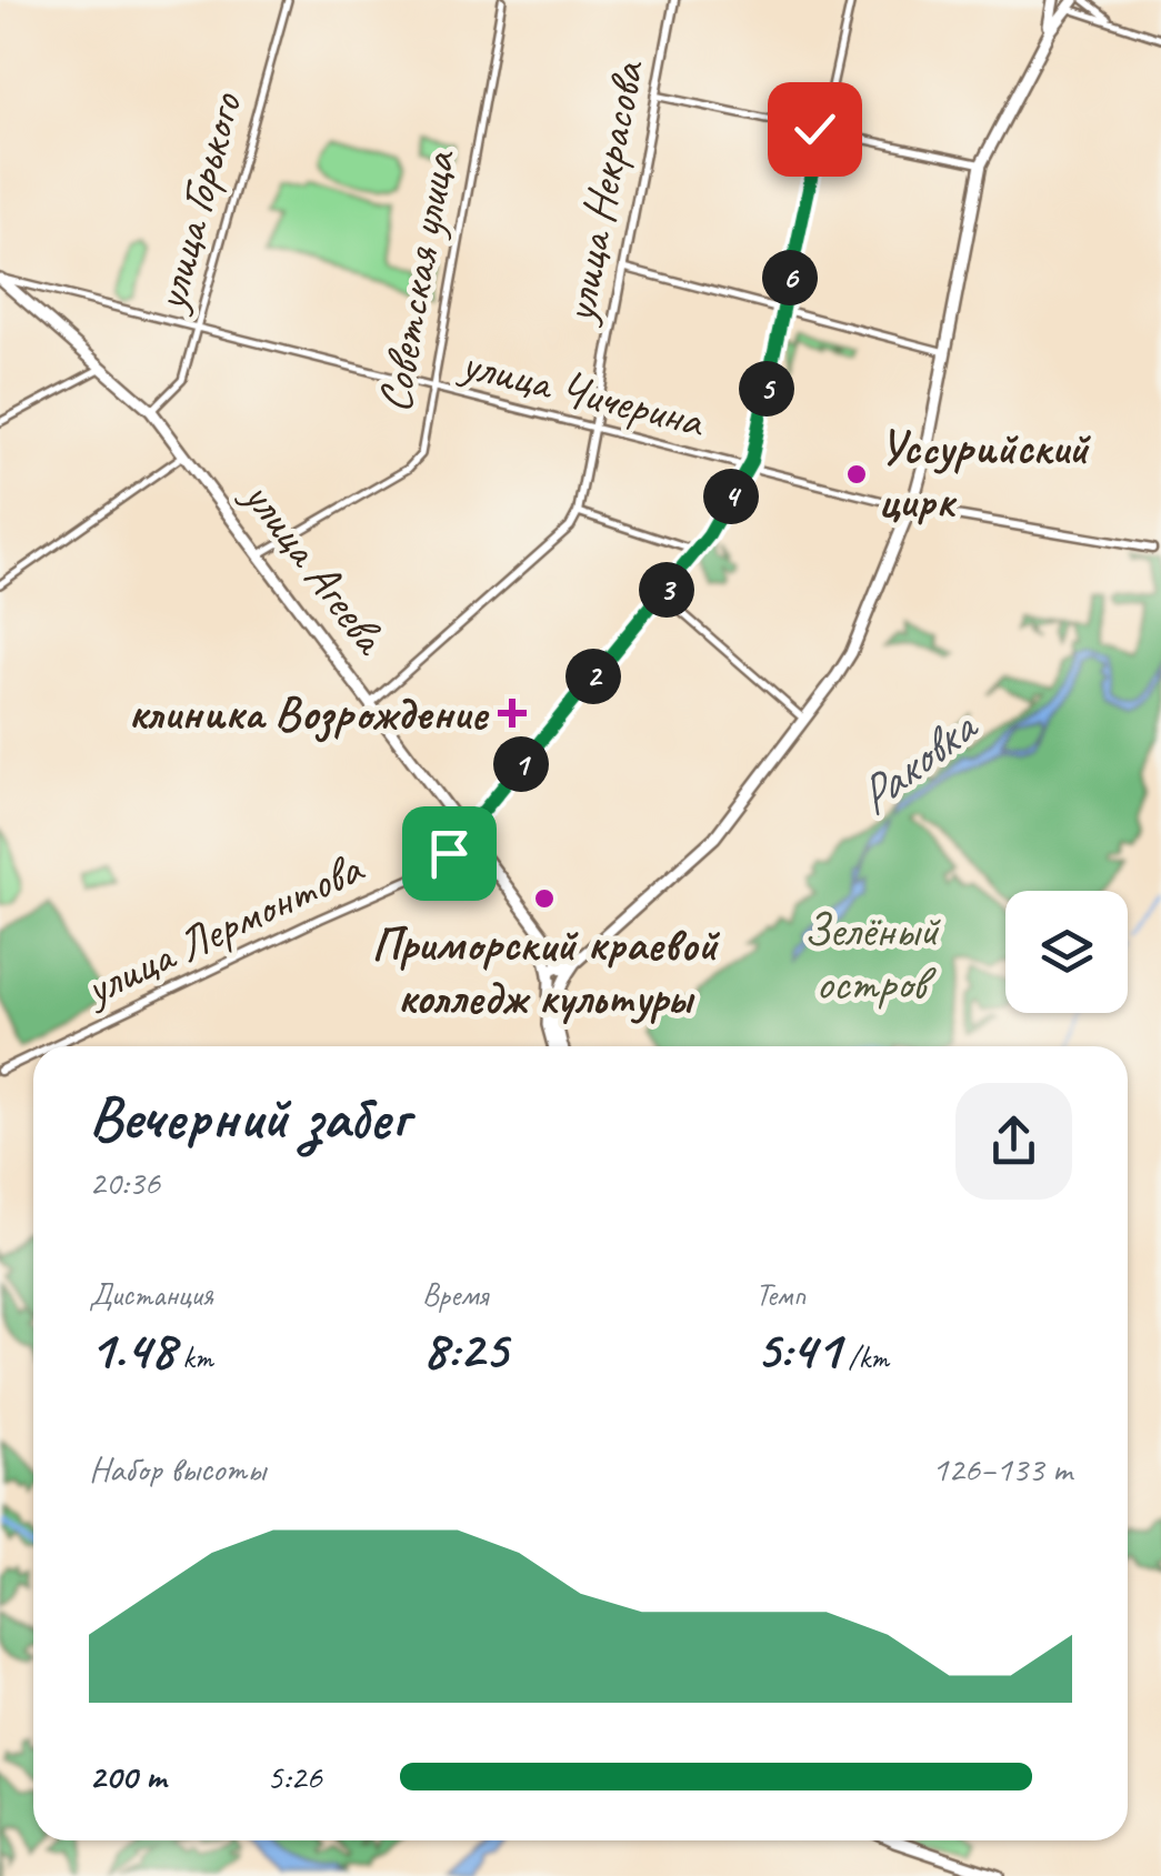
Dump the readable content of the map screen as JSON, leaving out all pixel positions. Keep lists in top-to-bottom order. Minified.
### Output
{"streets":{"highway":["улица Агеева"],"main road":["улица Некрасова","улица Горького","Советская улица","улица Чичерина","улица Лермонтова"]},"crossings":[["улица Некрасова","улица Чичерина"],["улица Горького","улица Чичерина"],["улица Горького","улица Агеева"],["Советская улица","улица Чичерина"],["Советская улица","улица Агеева"],["улица Чичерина","улица Агеева"],["улица Агеева","улица Лермонтова"]],"water":["Раковка"],"parks":["Зелёный остров"],"places":{"other":["Уссурийский цирк","Приморский краевой колледж культуры"],"health":["клиника Возрождение"]},"page":{"pins":["6","5","4","3","2","1"],"heading":["Вечерний забег","20:36"],"stats":[["Дистанция","1.48 km"],["Время","8:25"],["Темп","5:41 /km"]],"chart":["Набор высоты","126–133 m"],"list":[{"name":"200 m","note":"5:26"}]}}
